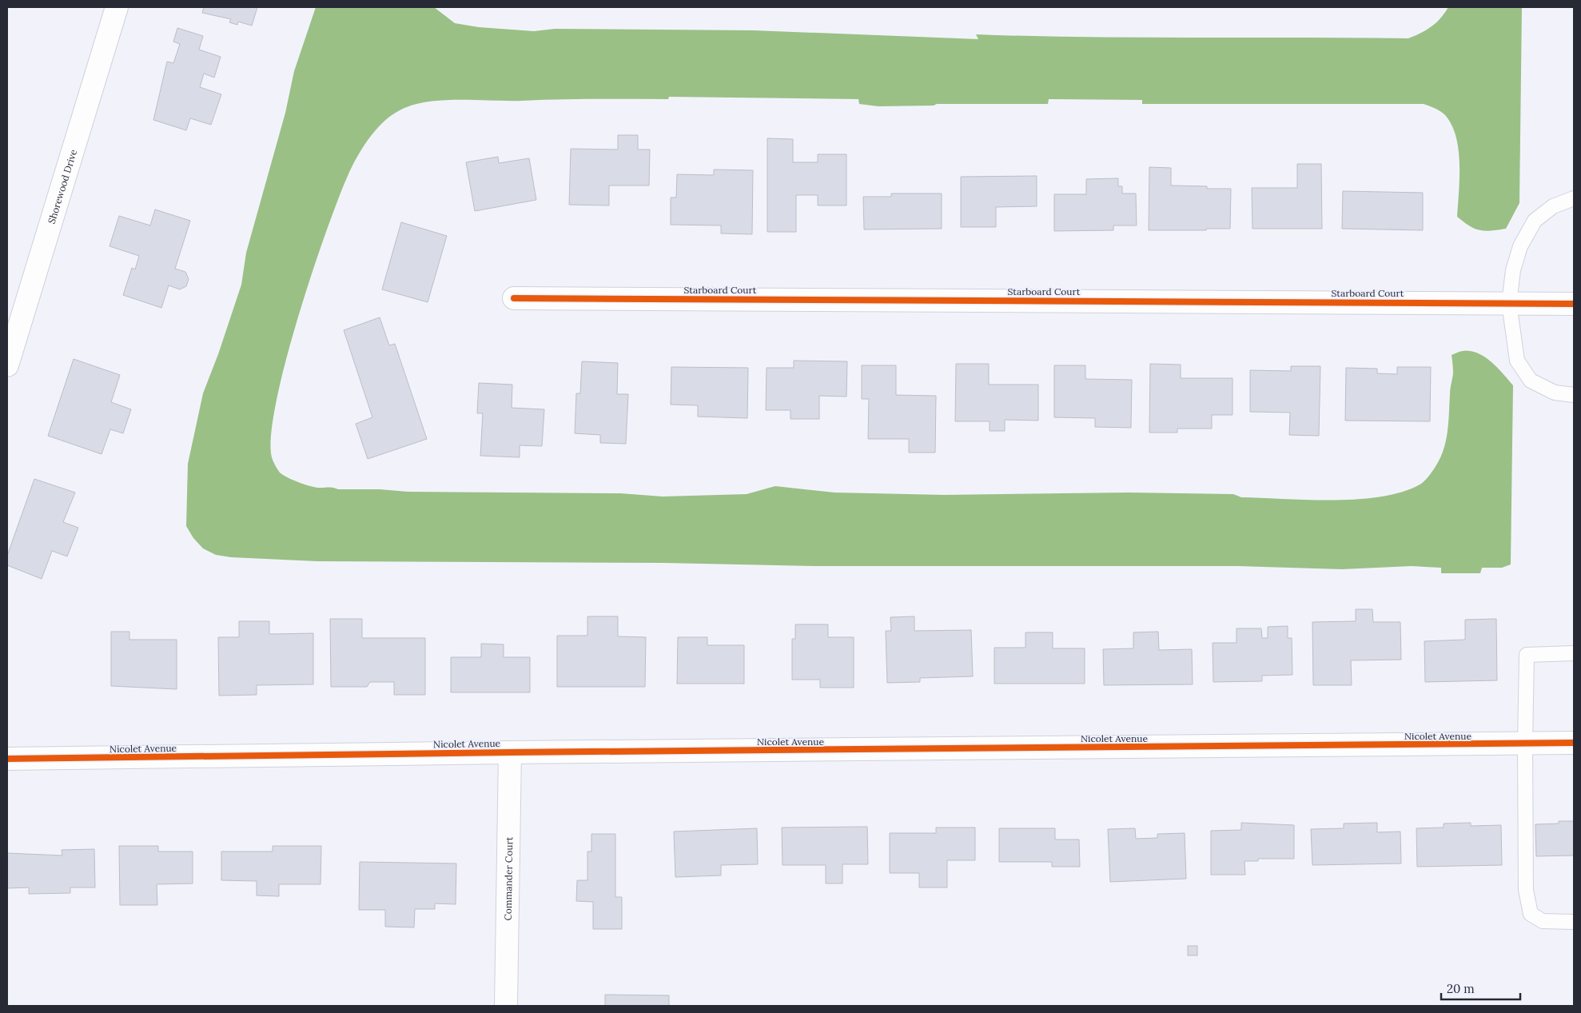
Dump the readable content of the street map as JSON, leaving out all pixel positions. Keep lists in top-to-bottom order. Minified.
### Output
{"streets":{"street":["Shorewood Drive","Starboard Court","Nicolet Avenue","Commander Court"]},"crossings":[["Nicolet Avenue","Commander Court"]],"scale_bar":"20 m"}
